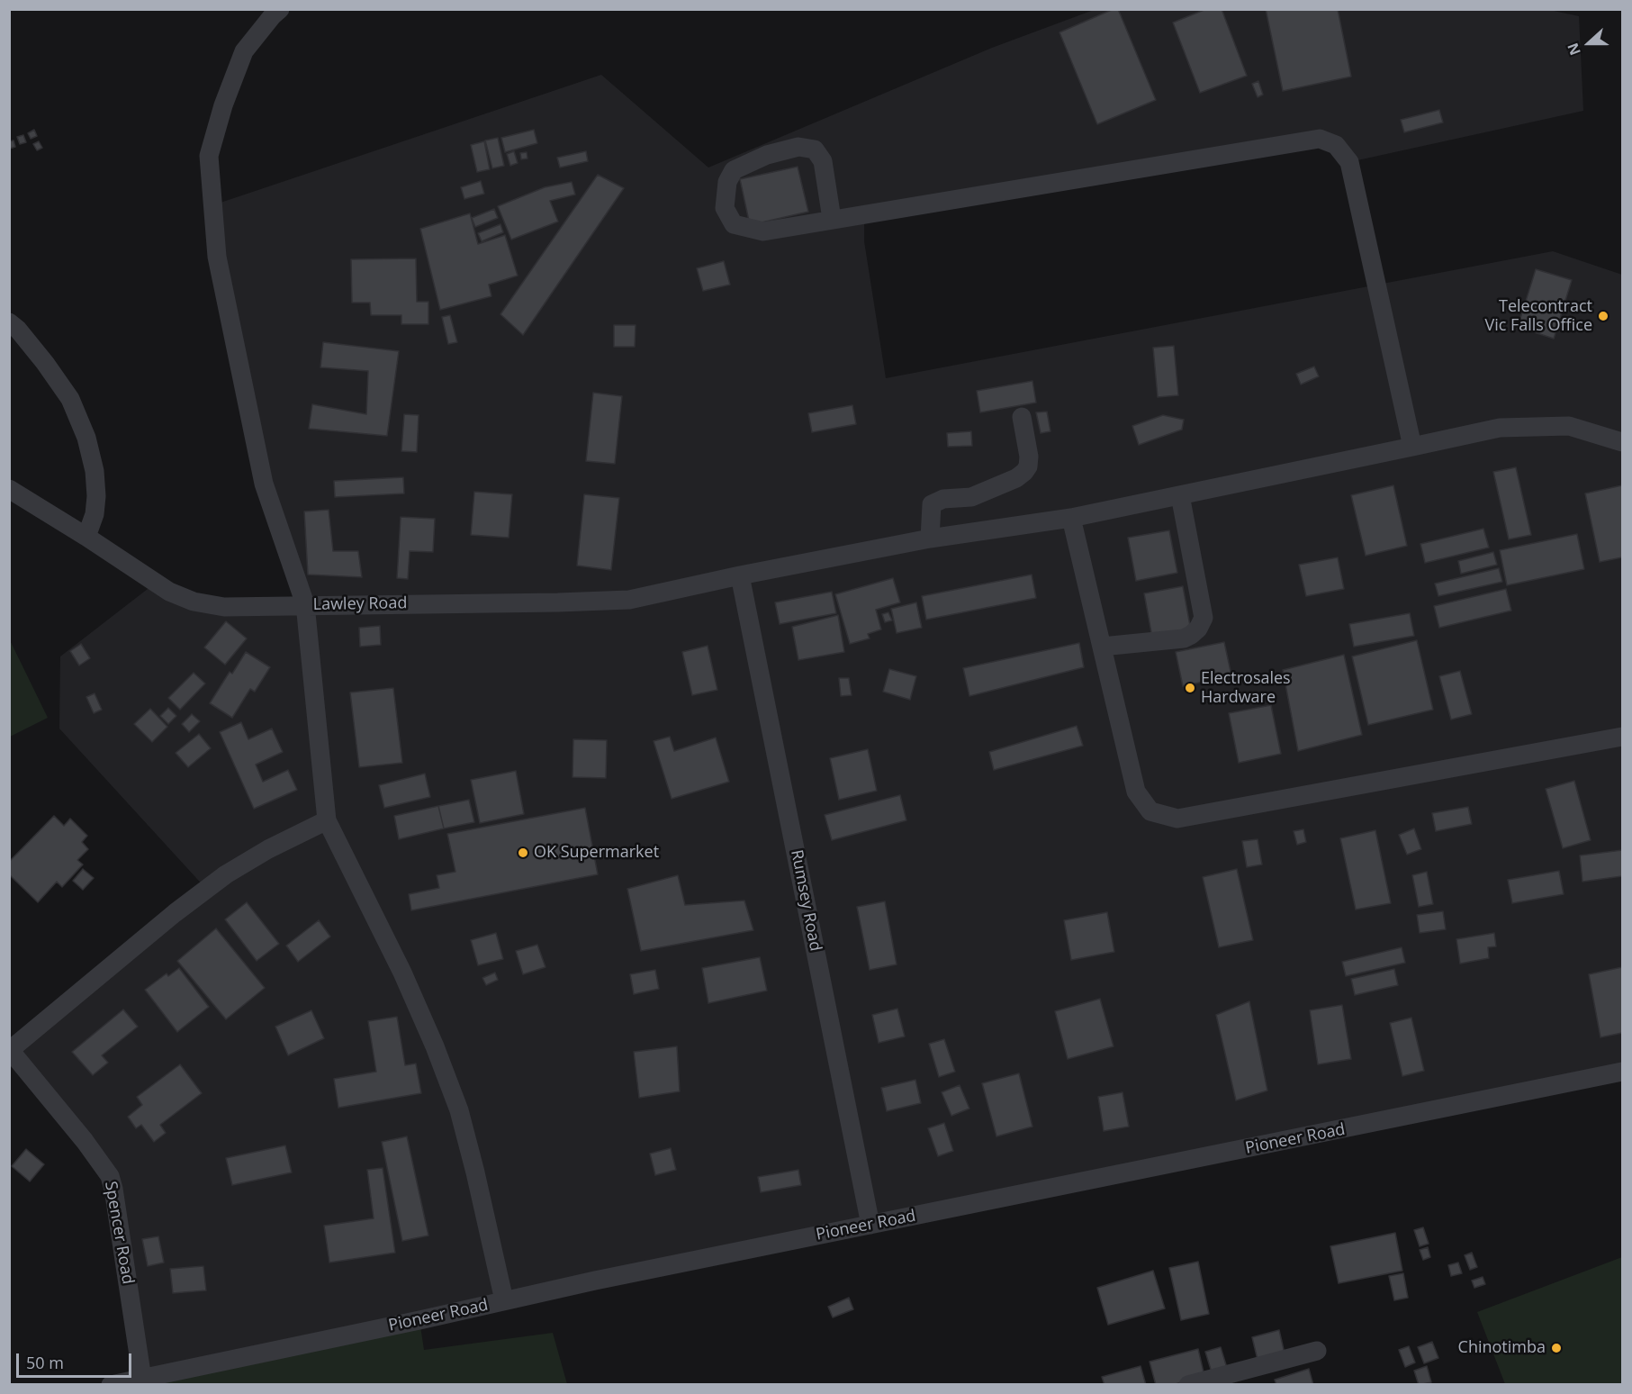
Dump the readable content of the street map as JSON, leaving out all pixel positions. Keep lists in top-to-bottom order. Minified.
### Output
{"streets":{"street":["Lawley Road","Rumsey Road","Pioneer Road","Spencer Road"]},"crossings":[["Lawley Road","Rumsey Road"],["Rumsey Road","Pioneer Road"],["Pioneer Road","Spencer Road"]],"places":["Telecontract Vic Falls Office","Electrosales Hardware","OK Supermarket","Chinotimba"],"scale_bar":"50 m","north":"left"}
